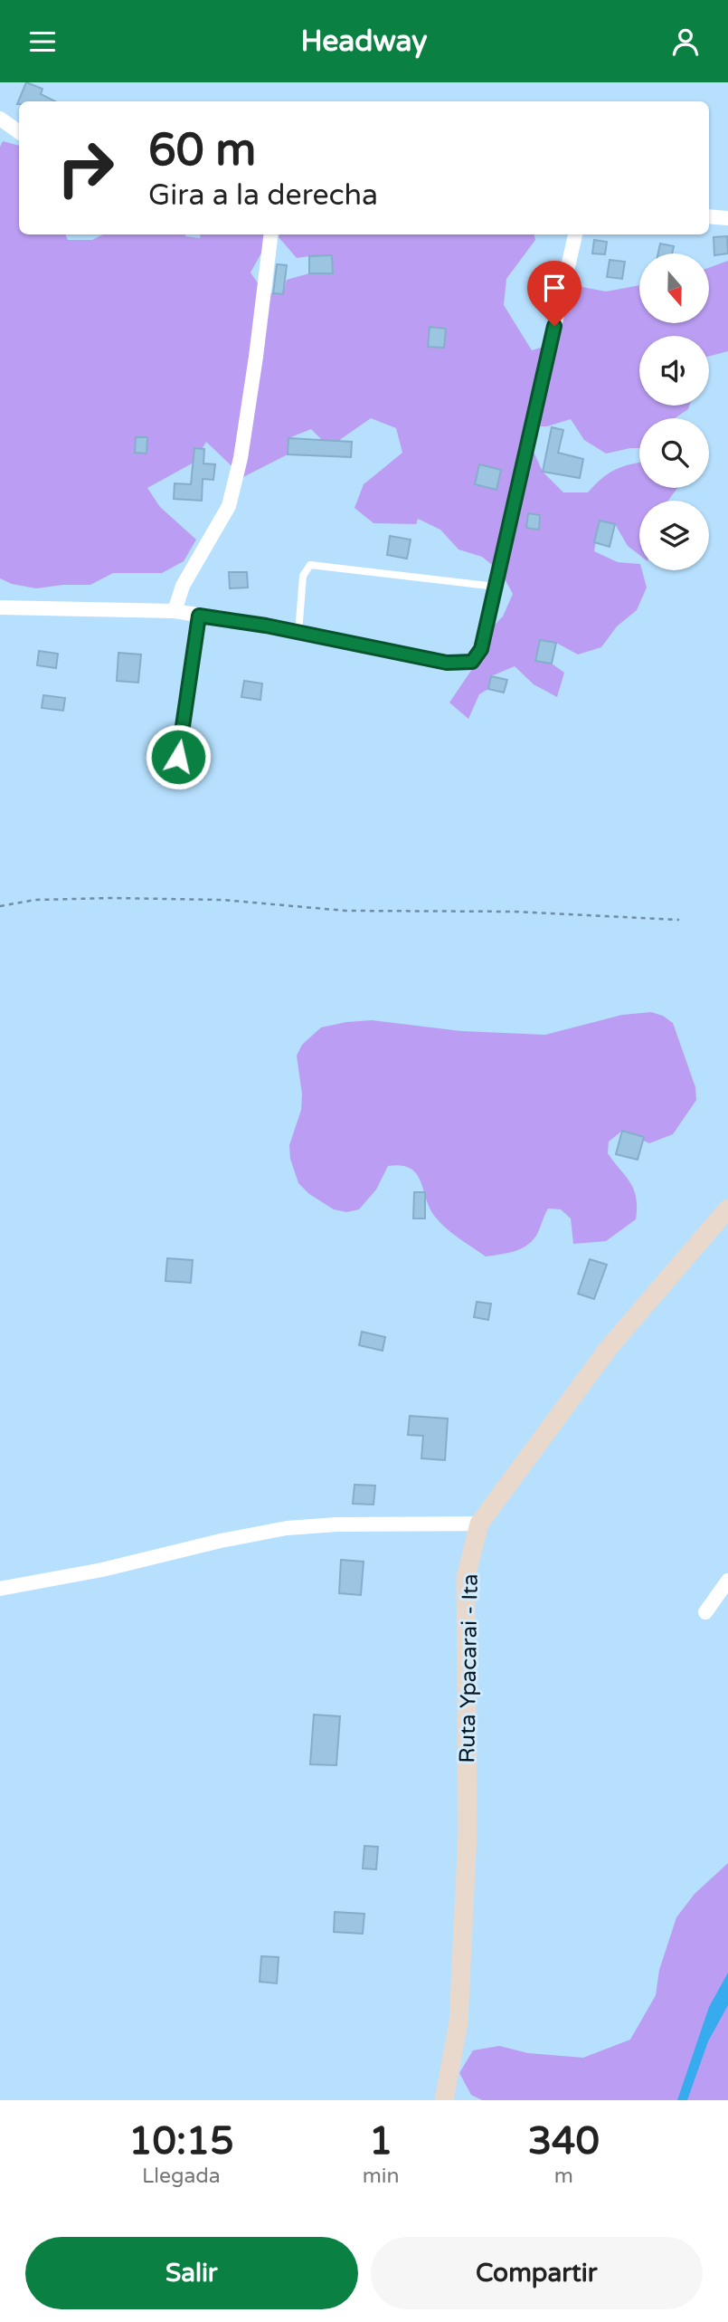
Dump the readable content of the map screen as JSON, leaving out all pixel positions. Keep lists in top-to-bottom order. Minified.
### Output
{"streets":{"street":["Ruta Ypacarai - Ita"]},"north":"bottom","page":{"header":"Headway","turn":["60 m","Gira a la derecha"],"eta":["10:15","Llegada","1","min","340","m"],"buttons":["Salir","Compartir"]}}
